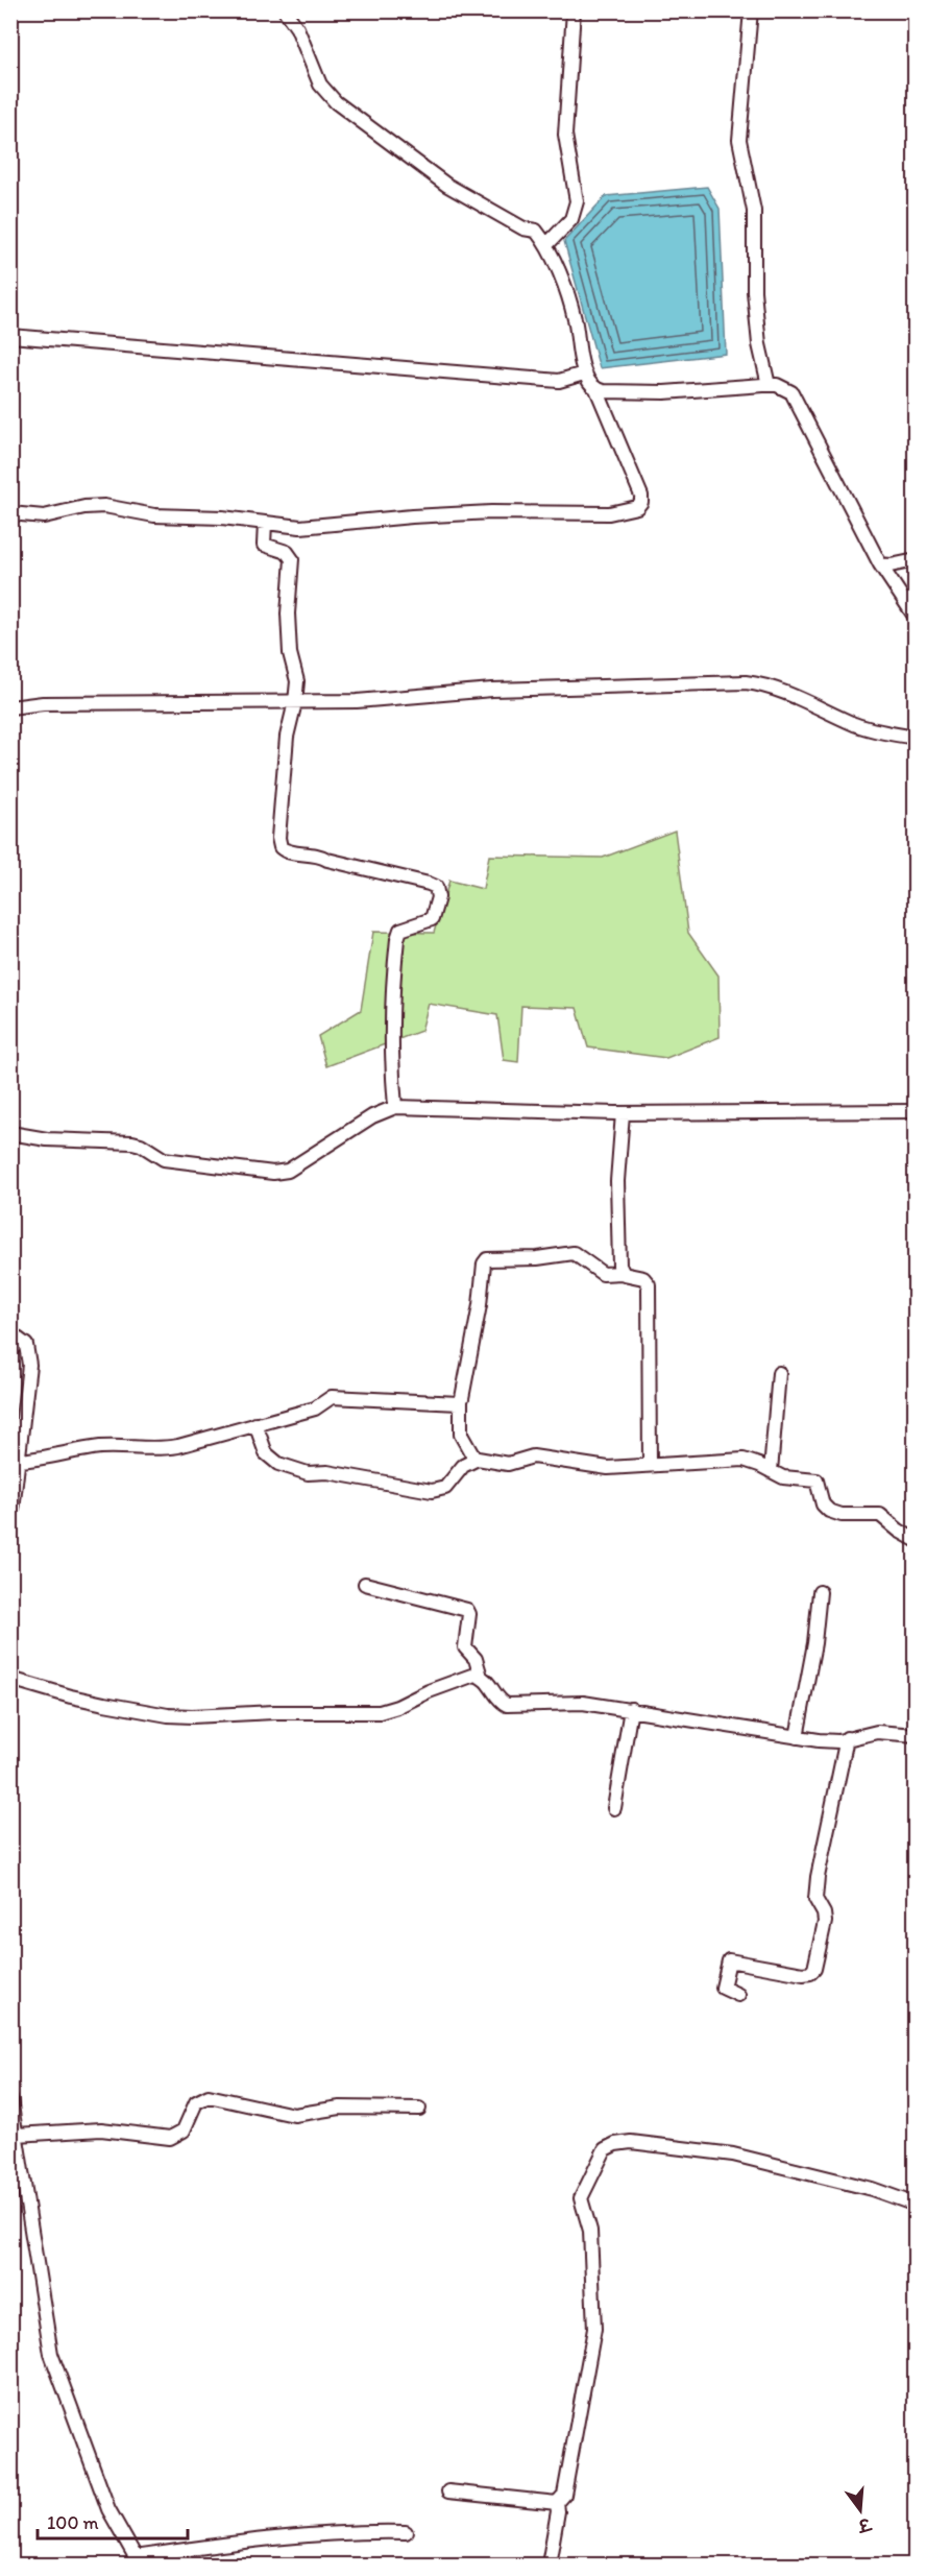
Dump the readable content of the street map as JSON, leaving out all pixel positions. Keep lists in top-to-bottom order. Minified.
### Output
{"scale_bar":"100 m","north":"bottom"}
